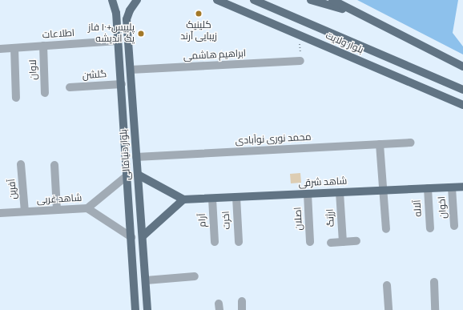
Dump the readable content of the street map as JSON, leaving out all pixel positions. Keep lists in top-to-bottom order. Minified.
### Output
{"streets":{"main road":["بلوار ولایت","بلوار دنیامالی","شاهد شرقی"],"street":["اطلاعات","ابراهیم هاشمی","لاوان","گلشن","محمد نوری نوآبادی","آفرین","شاهد غربی","اخوان","آلاله","ارژنگ","اصلان","آرام","اخرت"]},"crossings":[["اطلاعات","لاوان"],["اطلاعات","بلوار دنیامالی"],["ابراهیم هاشمی","بلوار دنیامالی"],["گلشن","بلوار دنیامالی"],["محمد نوری نوآبادی","بلوار دنیامالی"],["بلوار دنیامالی","شاهد غربی"],["شاهد شرقی","اخوان"],["شاهد شرقی","آلاله"],["شاهد شرقی","ارژنگ"],["شاهد شرقی","اصلان"],["شاهد شرقی","آرام"],["شاهد شرقی","اخرت"],["آفرین","شاهد غربی"]],"places":["کلینیک زیبایی آرند","پلییس+١٠ فاز یک اندیشه"]}
